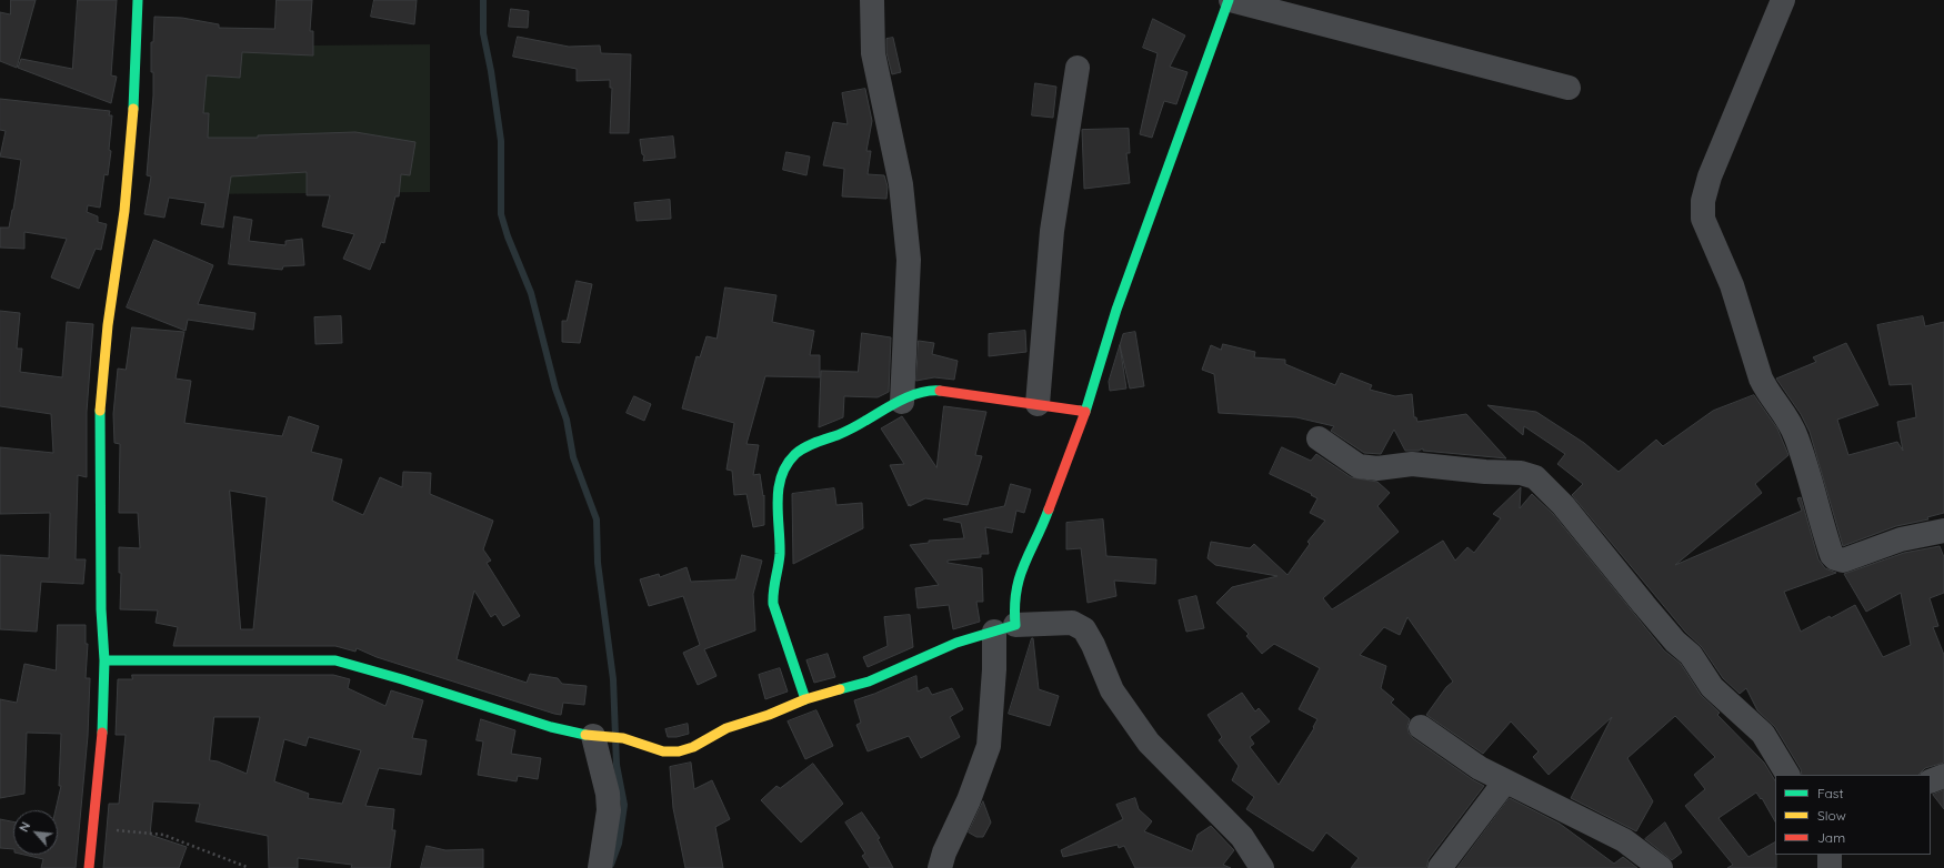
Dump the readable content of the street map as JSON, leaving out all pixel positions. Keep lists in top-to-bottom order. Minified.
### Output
{"legend":["Fast","Slow","Jam"],"north":"top left"}
